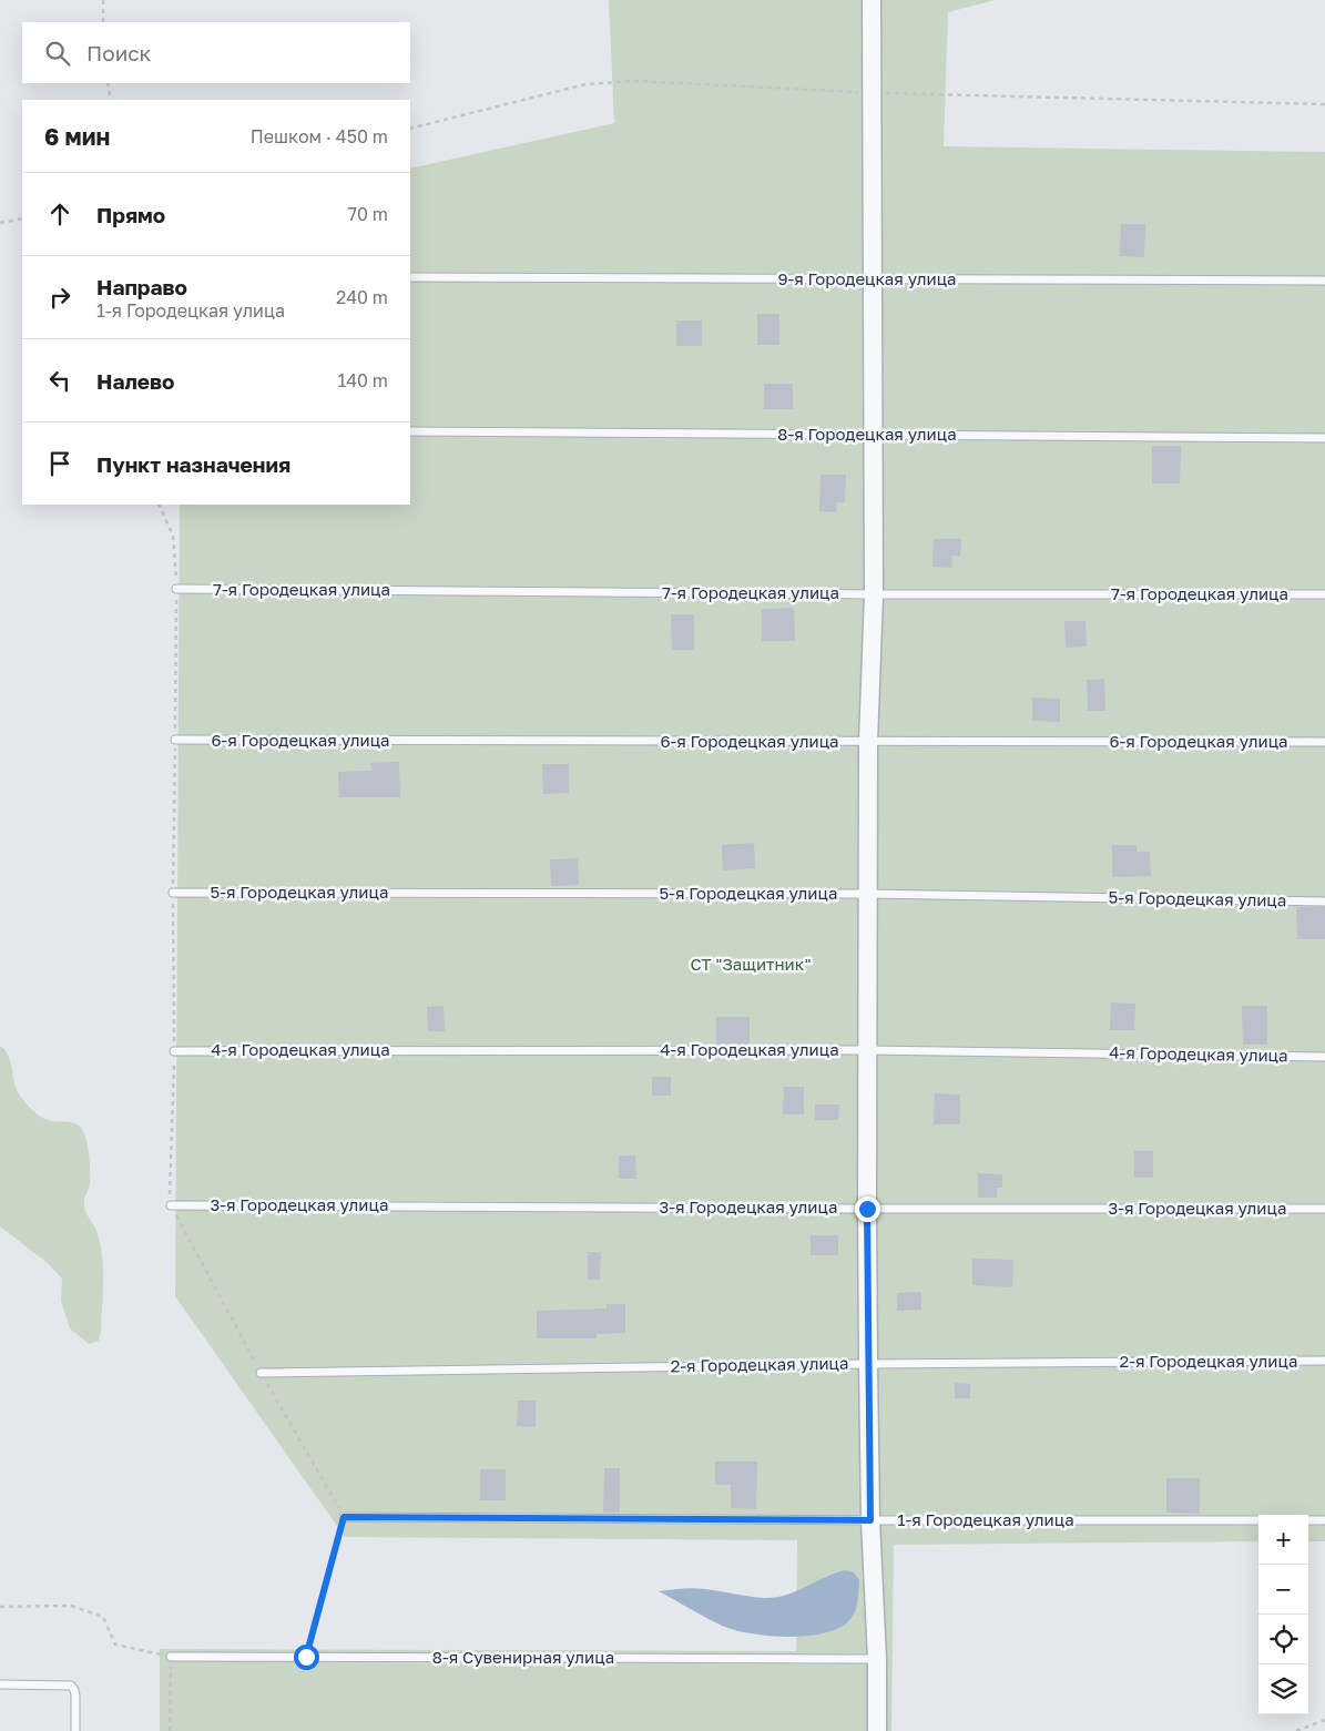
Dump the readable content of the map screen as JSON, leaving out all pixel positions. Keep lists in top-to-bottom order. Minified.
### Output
{"streets":{"lane":["9-я Городецкая улица","8-я Городецкая улица","7-я Городецкая улица","6-я Городецкая улица","5-я Городецкая улица","4-я Городецкая улица","3-я Городецкая улица","2-я Городецкая улица","1-я Городецкая улица","8-я Сувенирная улица"]},"parks":["СТ \"Защитник\""],"page":{"search":"Поиск","heading":["6 мин","Пешком · 450 m"],"list":[["Прямо","70 m"],["Направо","1-я Городецкая улица","240 m"],["Налево","140 m"],"Пункт назначения"],"map_buttons":["+","−"]}}
